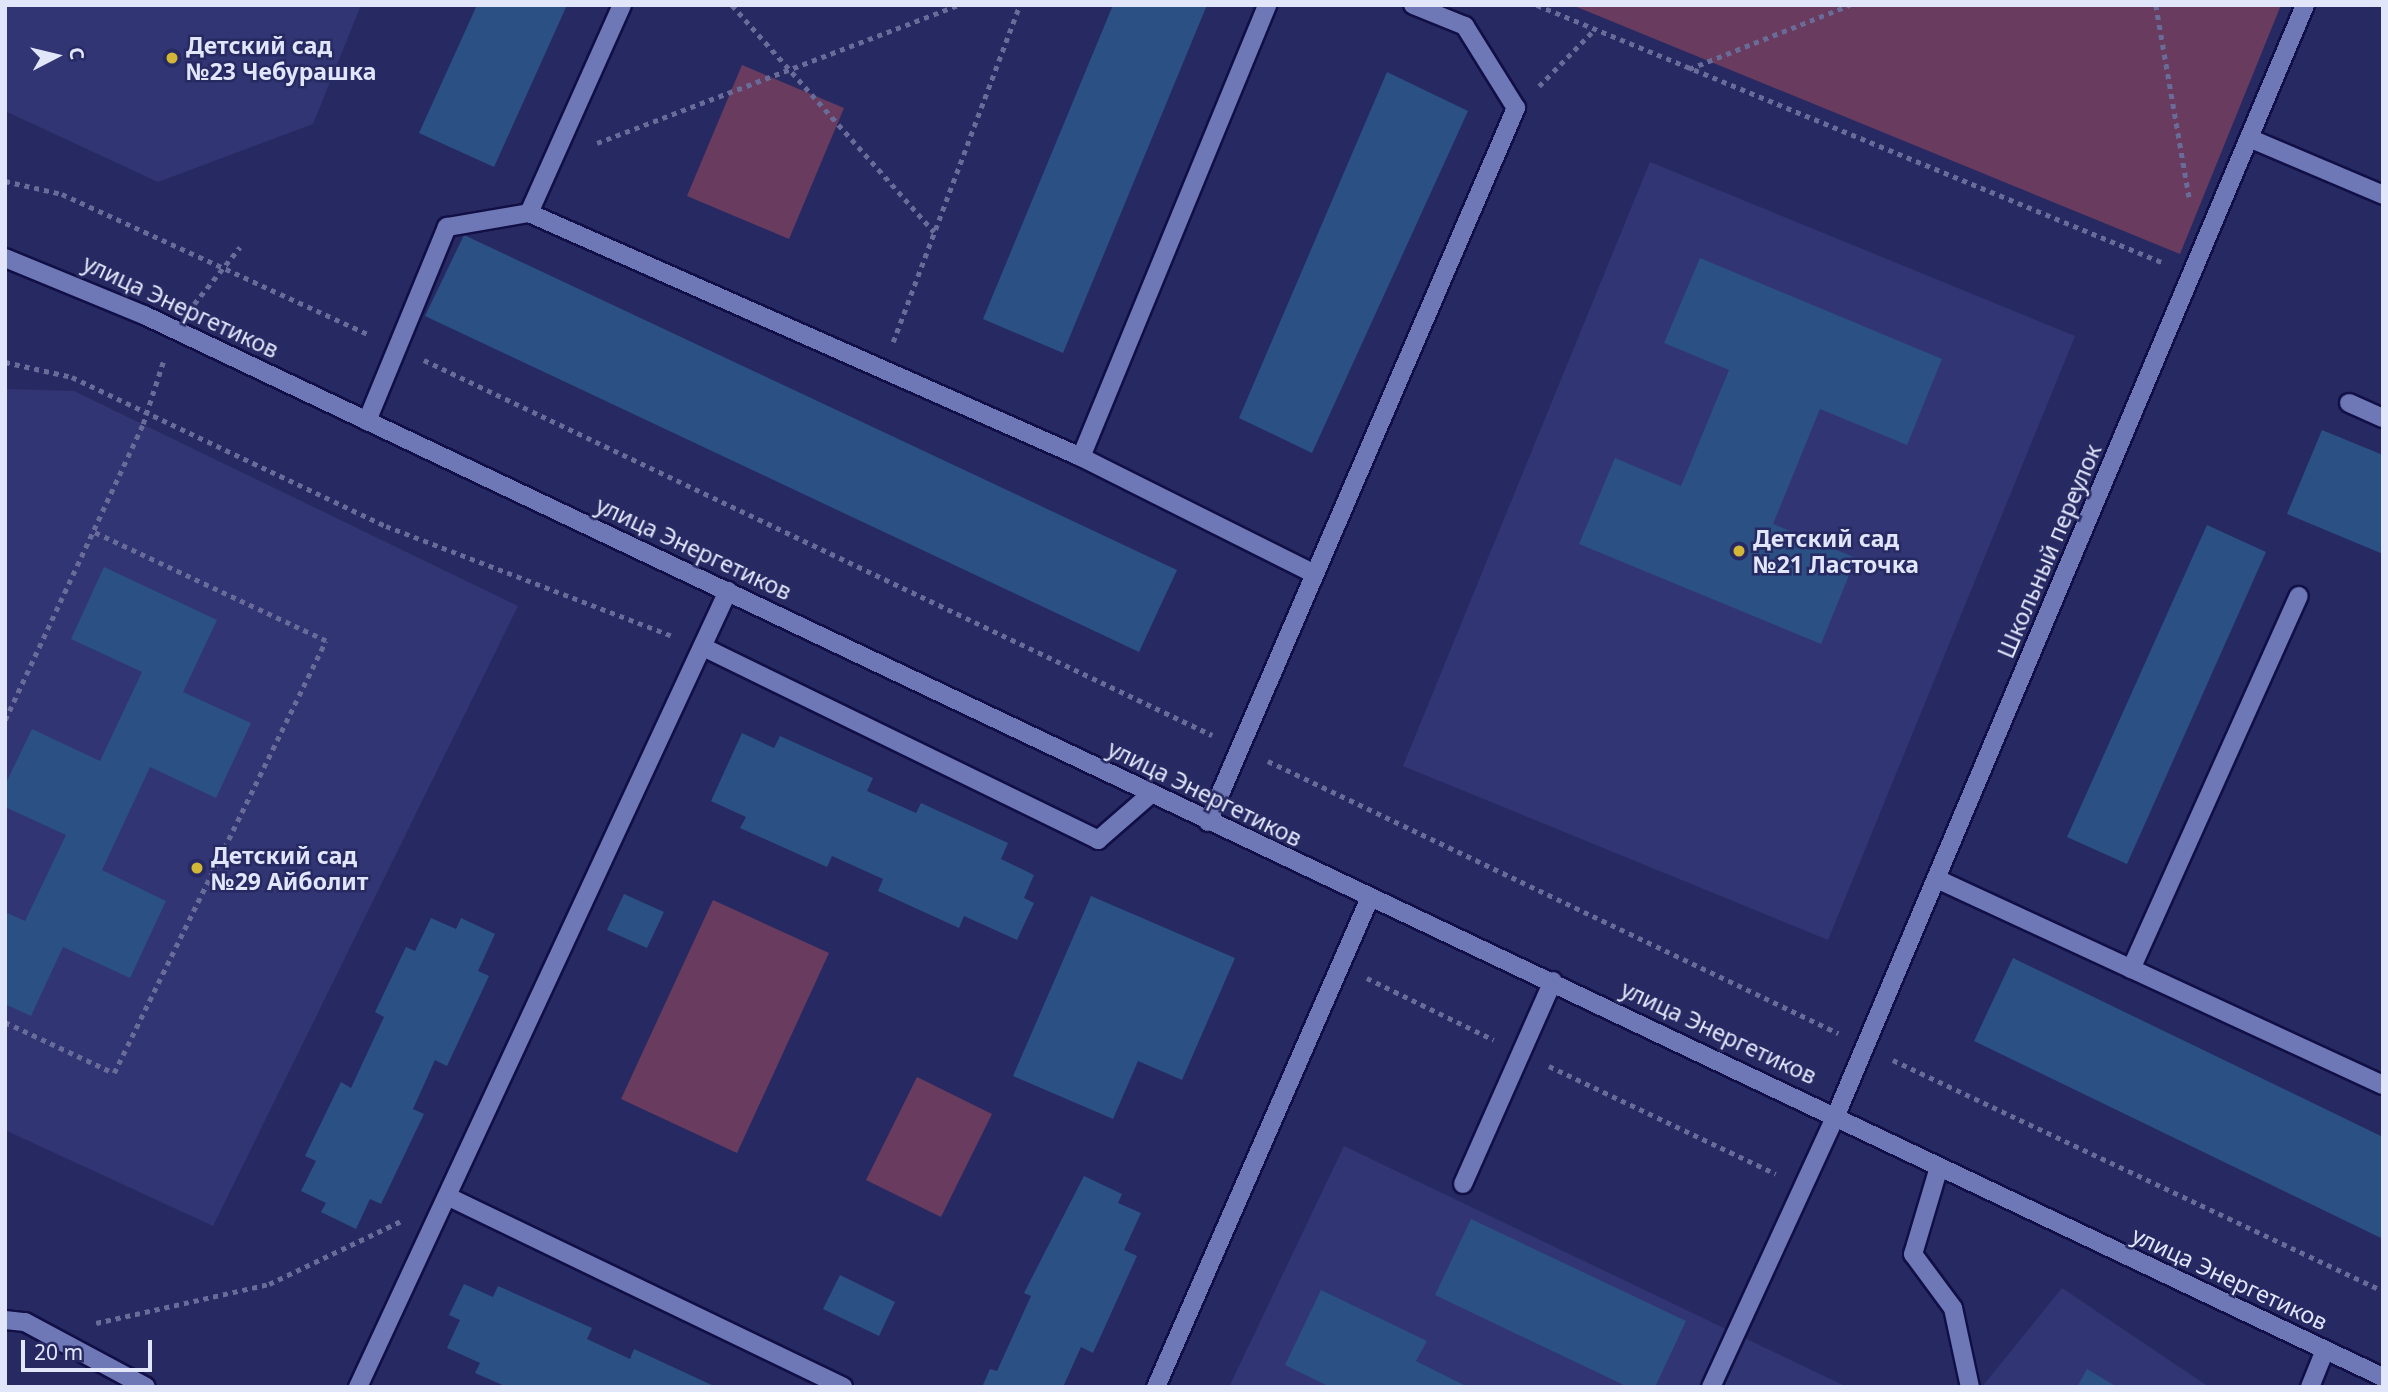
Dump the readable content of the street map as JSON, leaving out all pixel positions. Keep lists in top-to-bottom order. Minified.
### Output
{"streets":{"street":["улица Энергетиков","Школьный переулок"]},"crossings":[["улица Энергетиков","Школьный переулок"]],"places":["Детский сад №23 Чебурашка","Детский сад №21 Ласточка","Детский сад №29 Айболит"],"scale_bar":"20 m","north":"right"}
